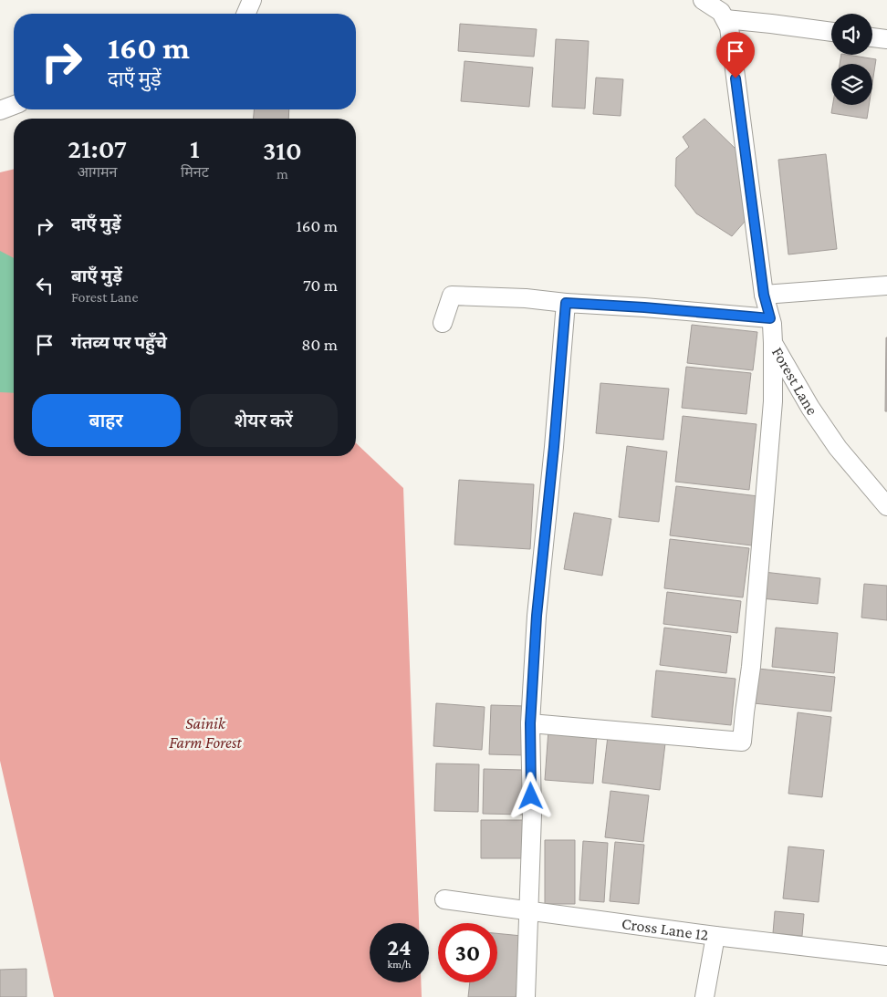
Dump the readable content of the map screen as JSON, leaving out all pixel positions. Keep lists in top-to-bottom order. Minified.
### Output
{"streets":{"street":["Forest Lane","Cross Lane 12"]},"parks":["Sainik Farm Forest"],"page":{"turn":["160 m","दाएँ मुड़ें"],"eta":["21:07","आगमन","1","मिनट","310","m"],"list":[{"name":"दाएँ मुड़ें","value":"160 m"},{"name":"बाएँ मुड़ें","note":"Forest Lane","value":"70 m"},{"name":"गंतव्य पर पहुँचे","value":"80 m"}],"buttons":["बाहर","शेयर करें"],"speed":"24 km/h","limit":"30"}}
